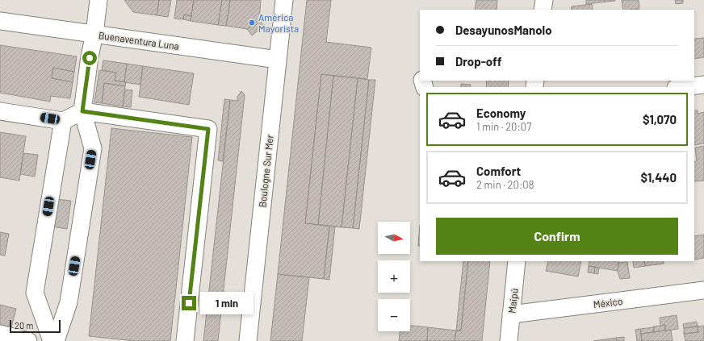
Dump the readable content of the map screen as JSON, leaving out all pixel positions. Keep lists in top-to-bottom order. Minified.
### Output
{"streets":{"street":["Buenaventura Luna","Boulogne Sur Mer","Maipú","México"]},"crossings":[["Buenaventura Luna","Boulogne Sur Mer"],["Maipú","México"]],"places":["América Mayorista"],"scale_bar":"20 m","north":"right","page":{"banner":["DesayunosManolo","Drop-off"],"list":[{"name":"Economy","note":"1 min · 20:07","value":"$1,070"},{"name":"Comfort","note":"2 min · 20:08","value":"$1,440"}],"buttons":"Confirm","map_buttons":["+","−"],"bubble":"1 min","scale":"20 m"}}
